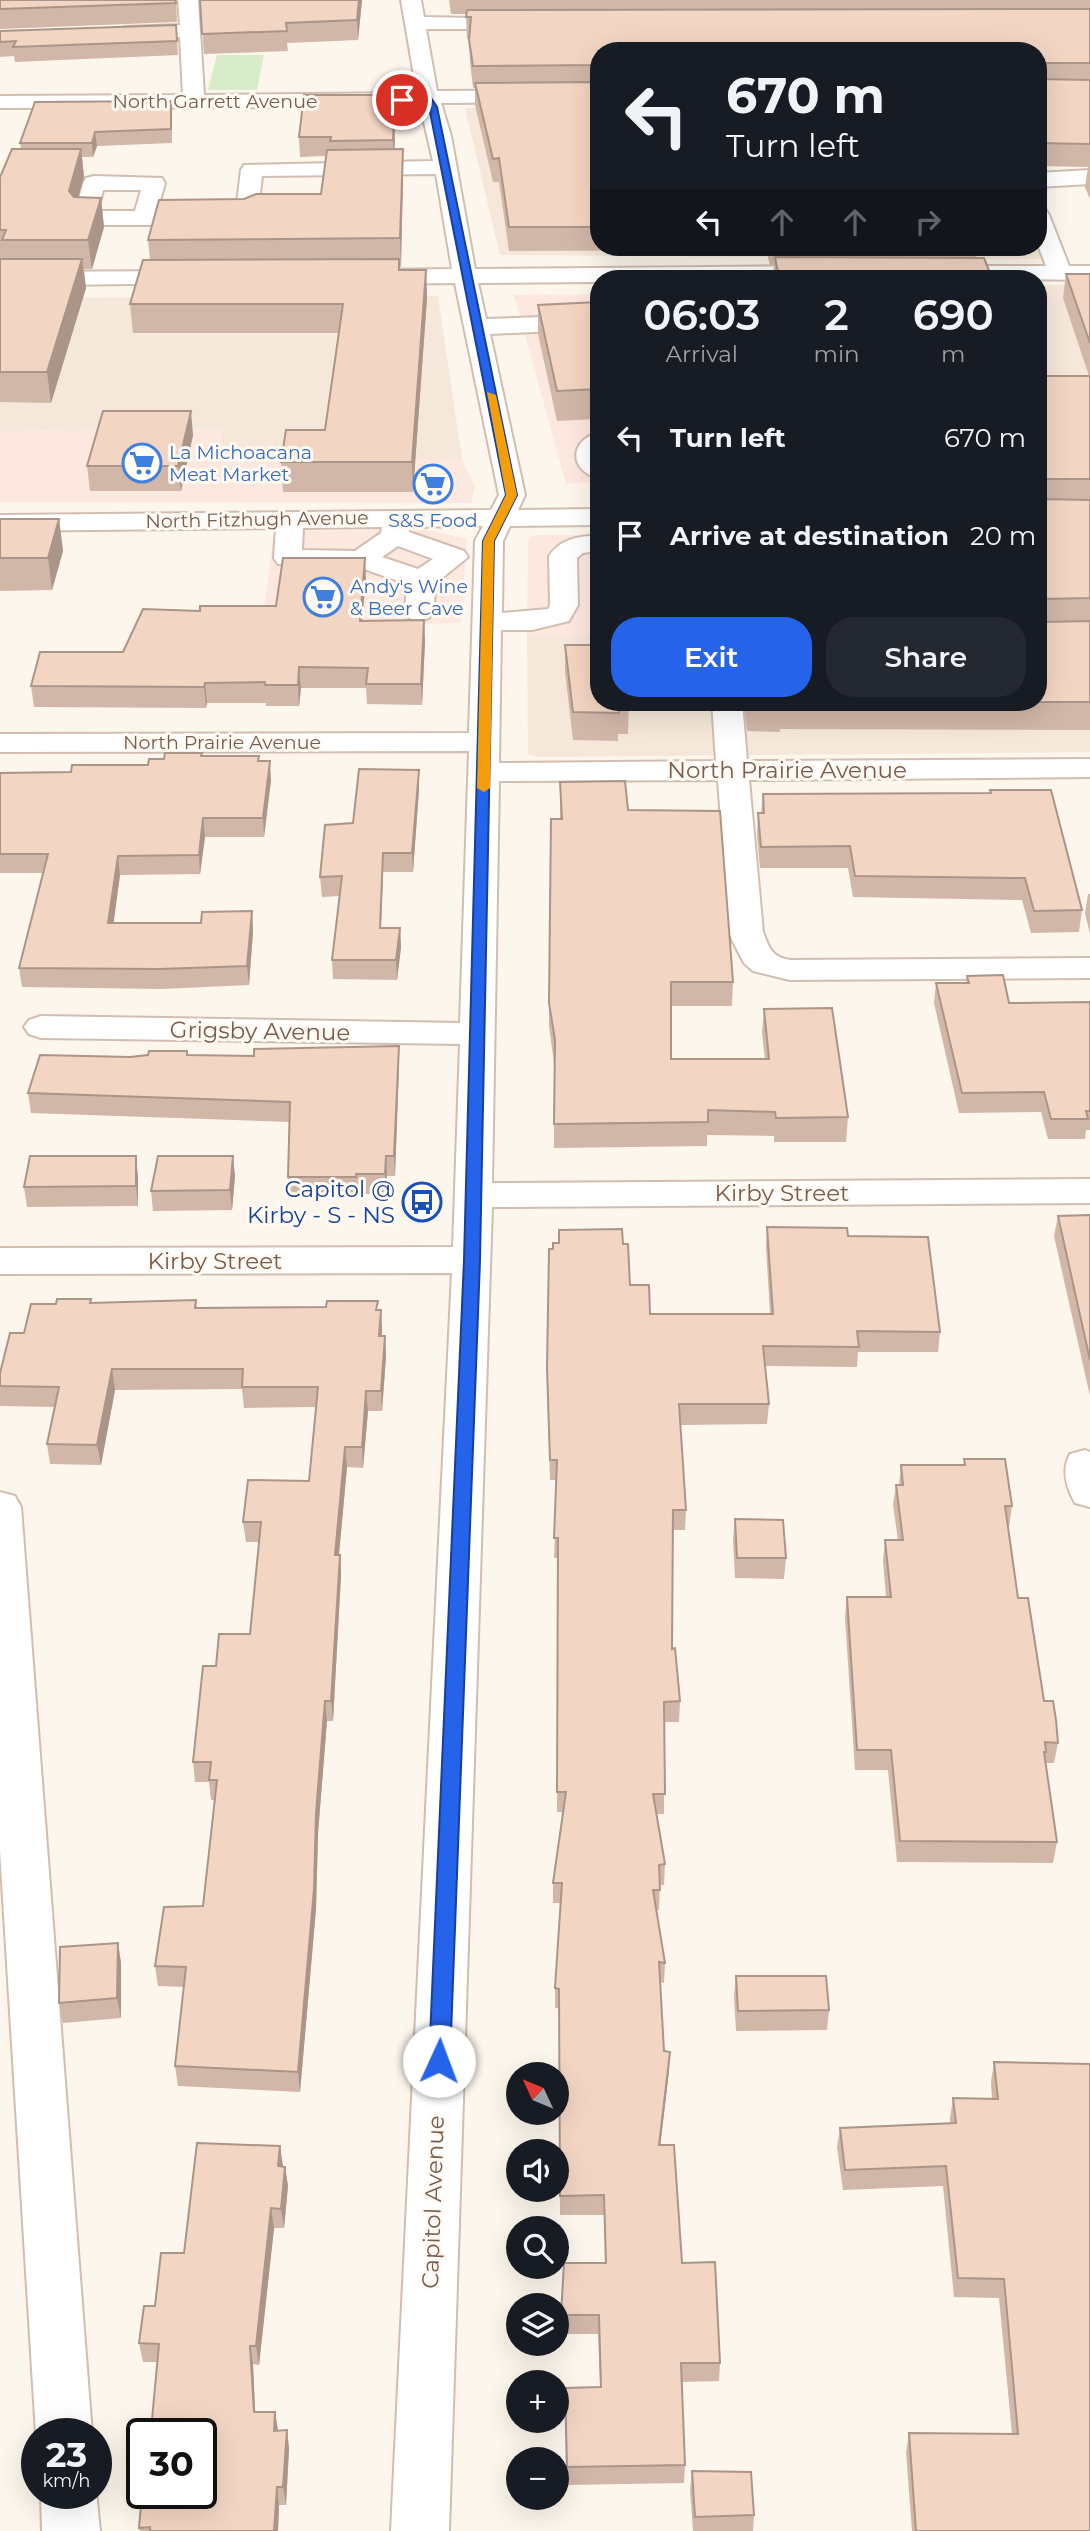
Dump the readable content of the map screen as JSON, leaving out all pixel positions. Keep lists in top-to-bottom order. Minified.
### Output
{"streets":{"street":["North Garrett Avenue","North Fitzhugh Avenue","North Prairie Avenue","Grigsby Avenue","Kirby Street","Capitol Avenue"]},"crossings":[["North Garrett Avenue","Capitol Avenue"],["North Fitzhugh Avenue","Capitol Avenue"],["North Prairie Avenue","Capitol Avenue"],["Grigsby Avenue","Capitol Avenue"],["Kirby Street","Capitol Avenue"]],"places":{"supermarket":["La Michoacana Meat Market","S&S Food","Andy's Wine & Beer Cave"],"bus stop":["Capitol @ Kirby - S - NS"]},"north":"top left","page":{"turn":["670 m","Turn left"],"eta":["06:03","Arrival","2","min","690","m"],"list":[{"name":"Turn left","value":"670 m"},{"name":"Arrive at destination","value":"20 m"}],"buttons":["Exit","Share"],"map_buttons":["+","−"],"speed":"23 km/h","limit":"30"}}
